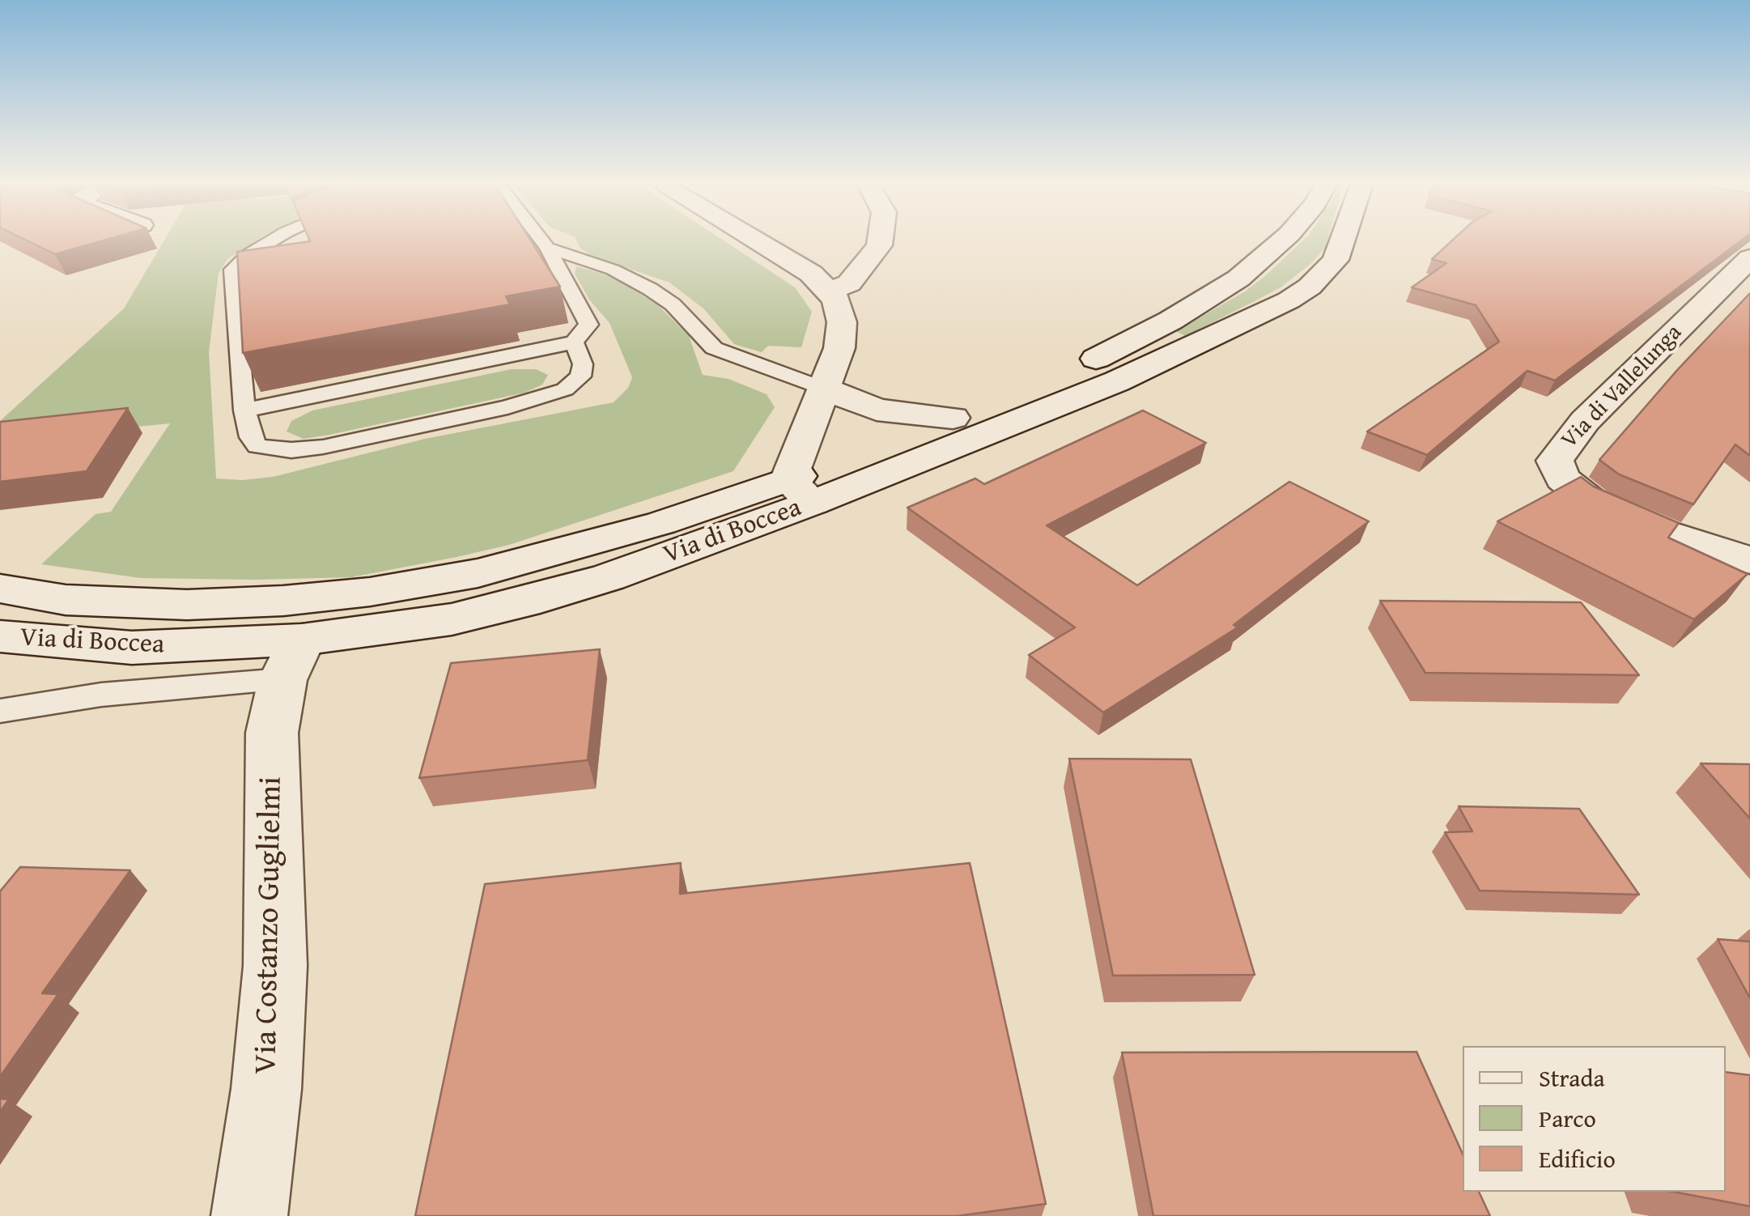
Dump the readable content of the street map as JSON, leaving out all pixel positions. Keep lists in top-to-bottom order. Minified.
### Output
{"streets":{"main road":["Via di Vallelunga","Via di Boccea","Via Costanzo Guglielmi"]},"crossings":[["Via di Boccea","Via Costanzo Guglielmi"]],"legend":["Strada","Parco","Edificio"]}
